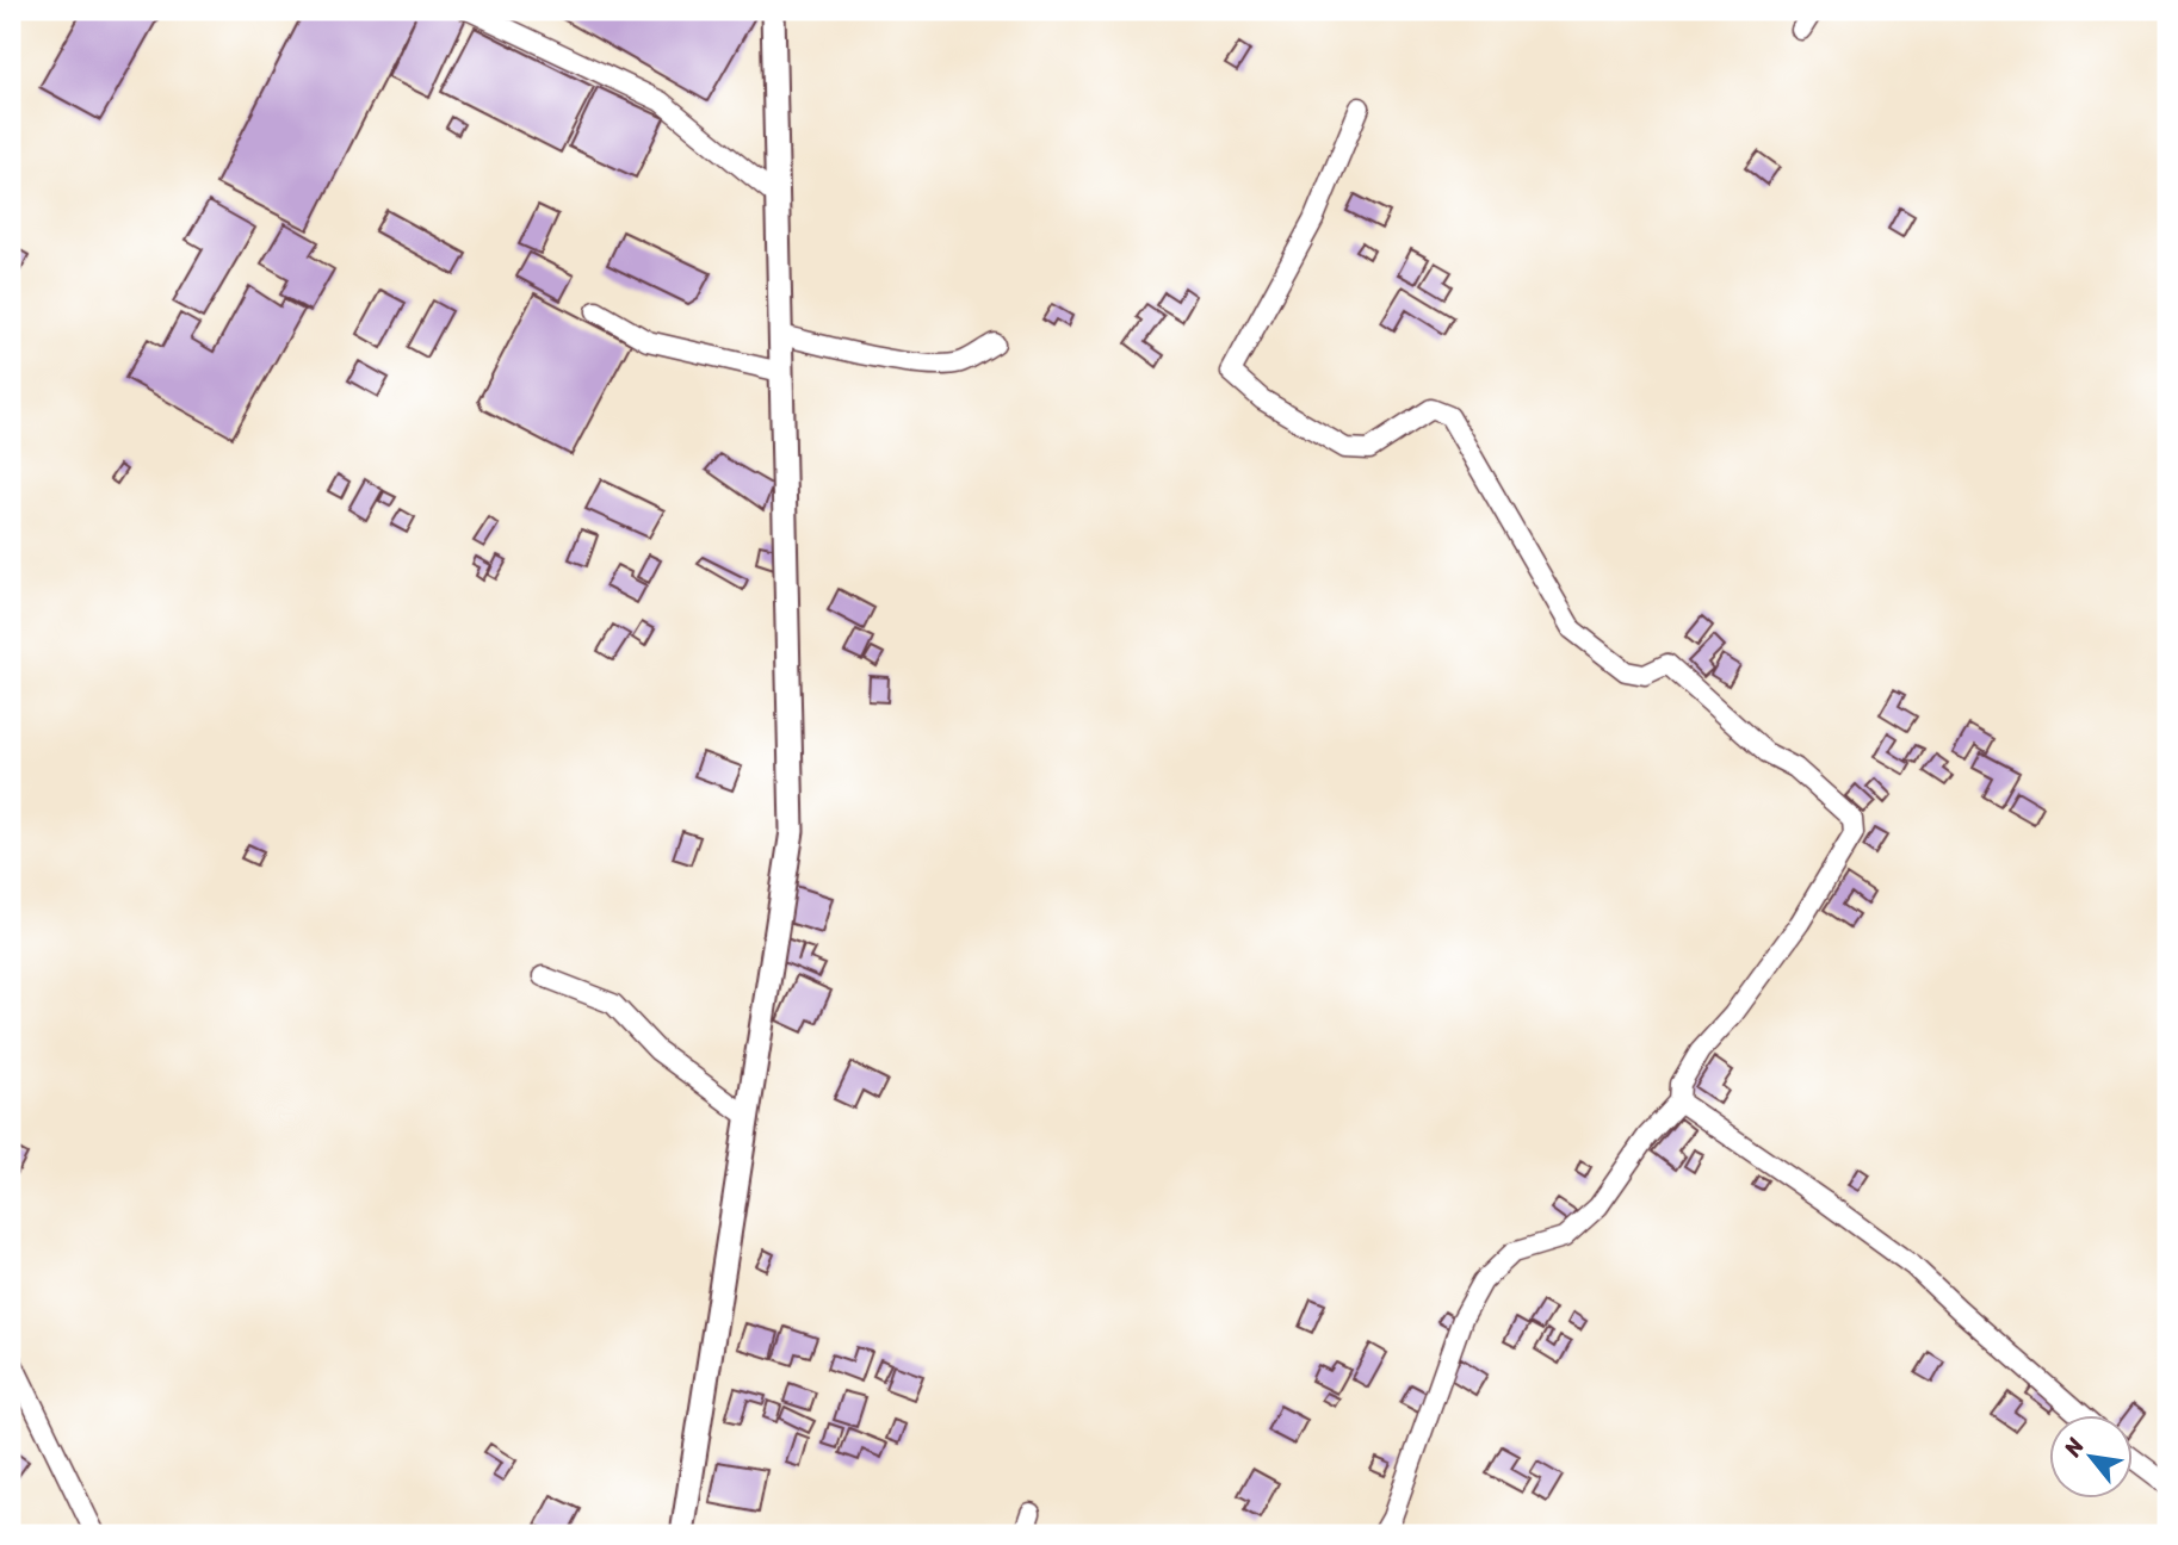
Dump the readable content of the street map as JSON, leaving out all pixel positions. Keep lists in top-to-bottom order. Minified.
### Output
{"north":"top left"}
